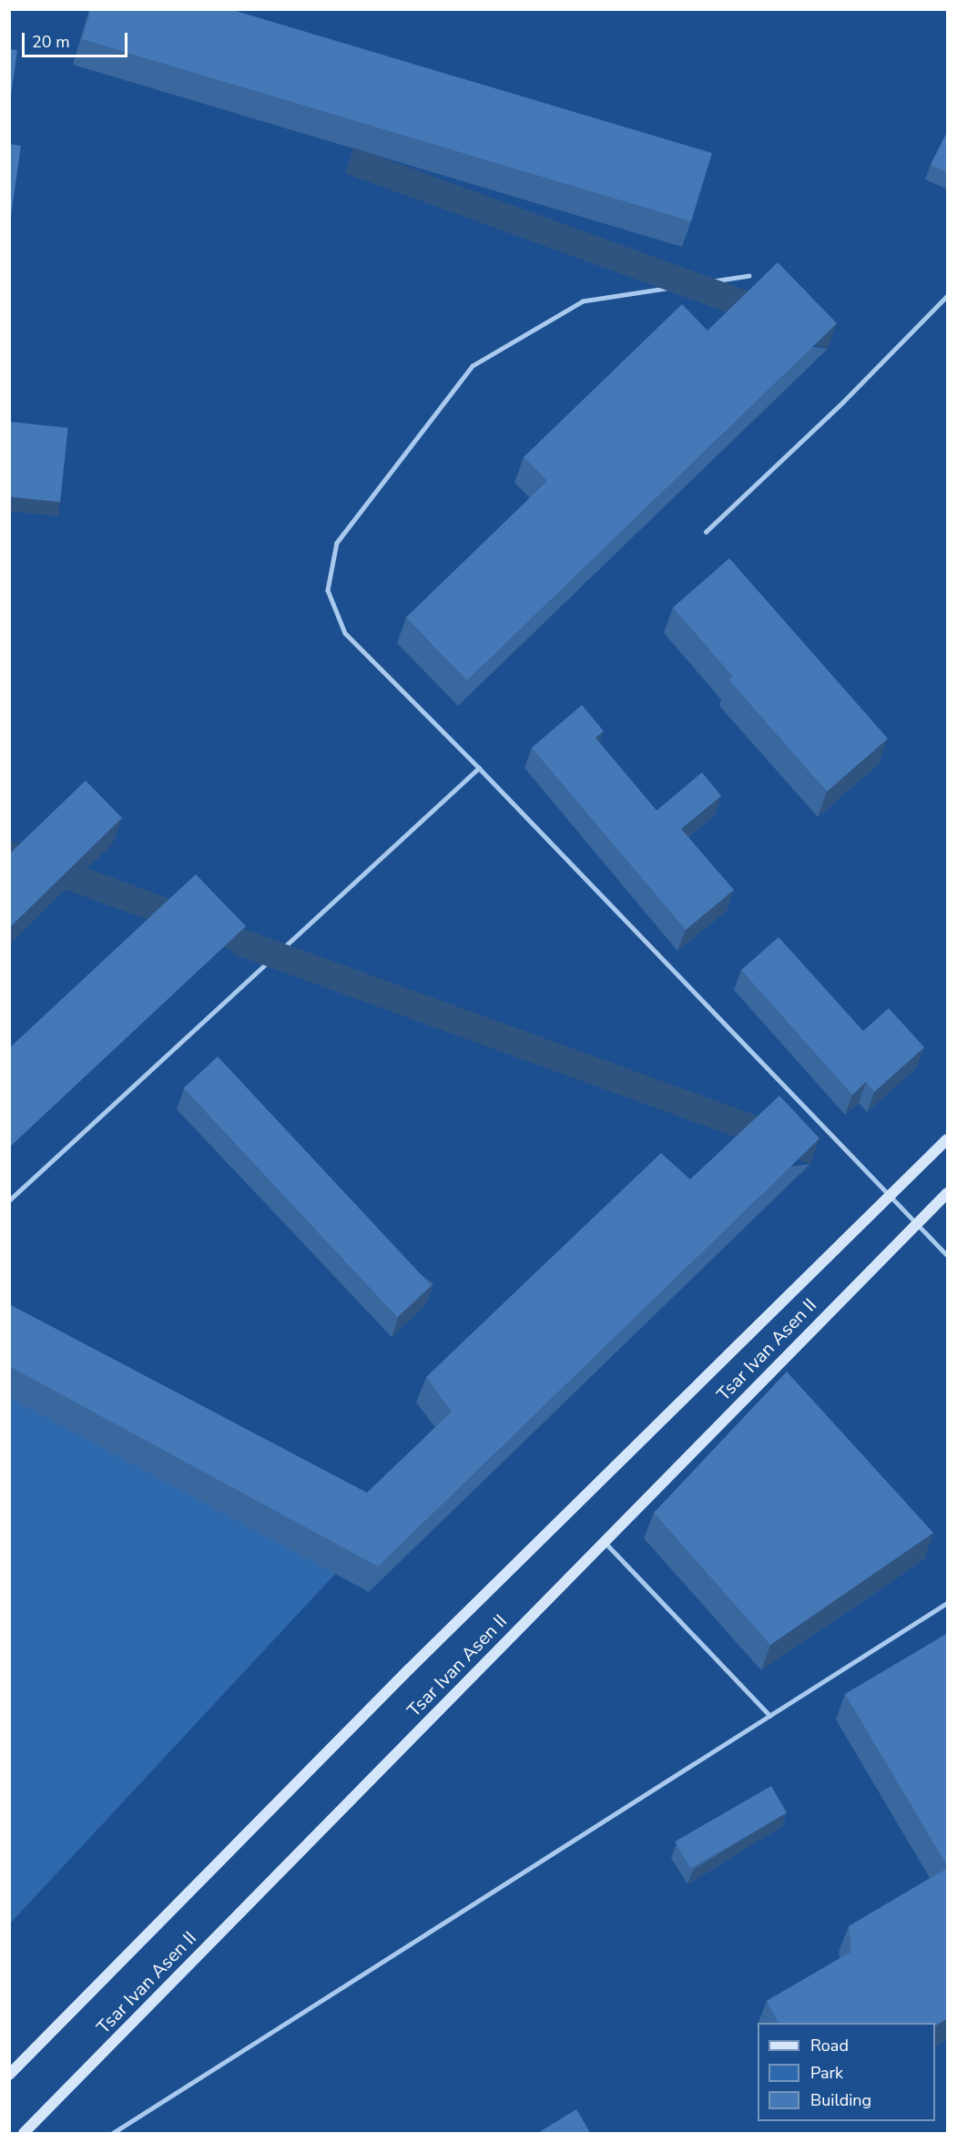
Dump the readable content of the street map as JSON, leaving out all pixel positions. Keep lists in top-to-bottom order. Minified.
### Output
{"streets":{"street":["Tsar Ivan Asen II"]},"legend":["Road","Park","Building"],"scale_bar":"20 m"}
